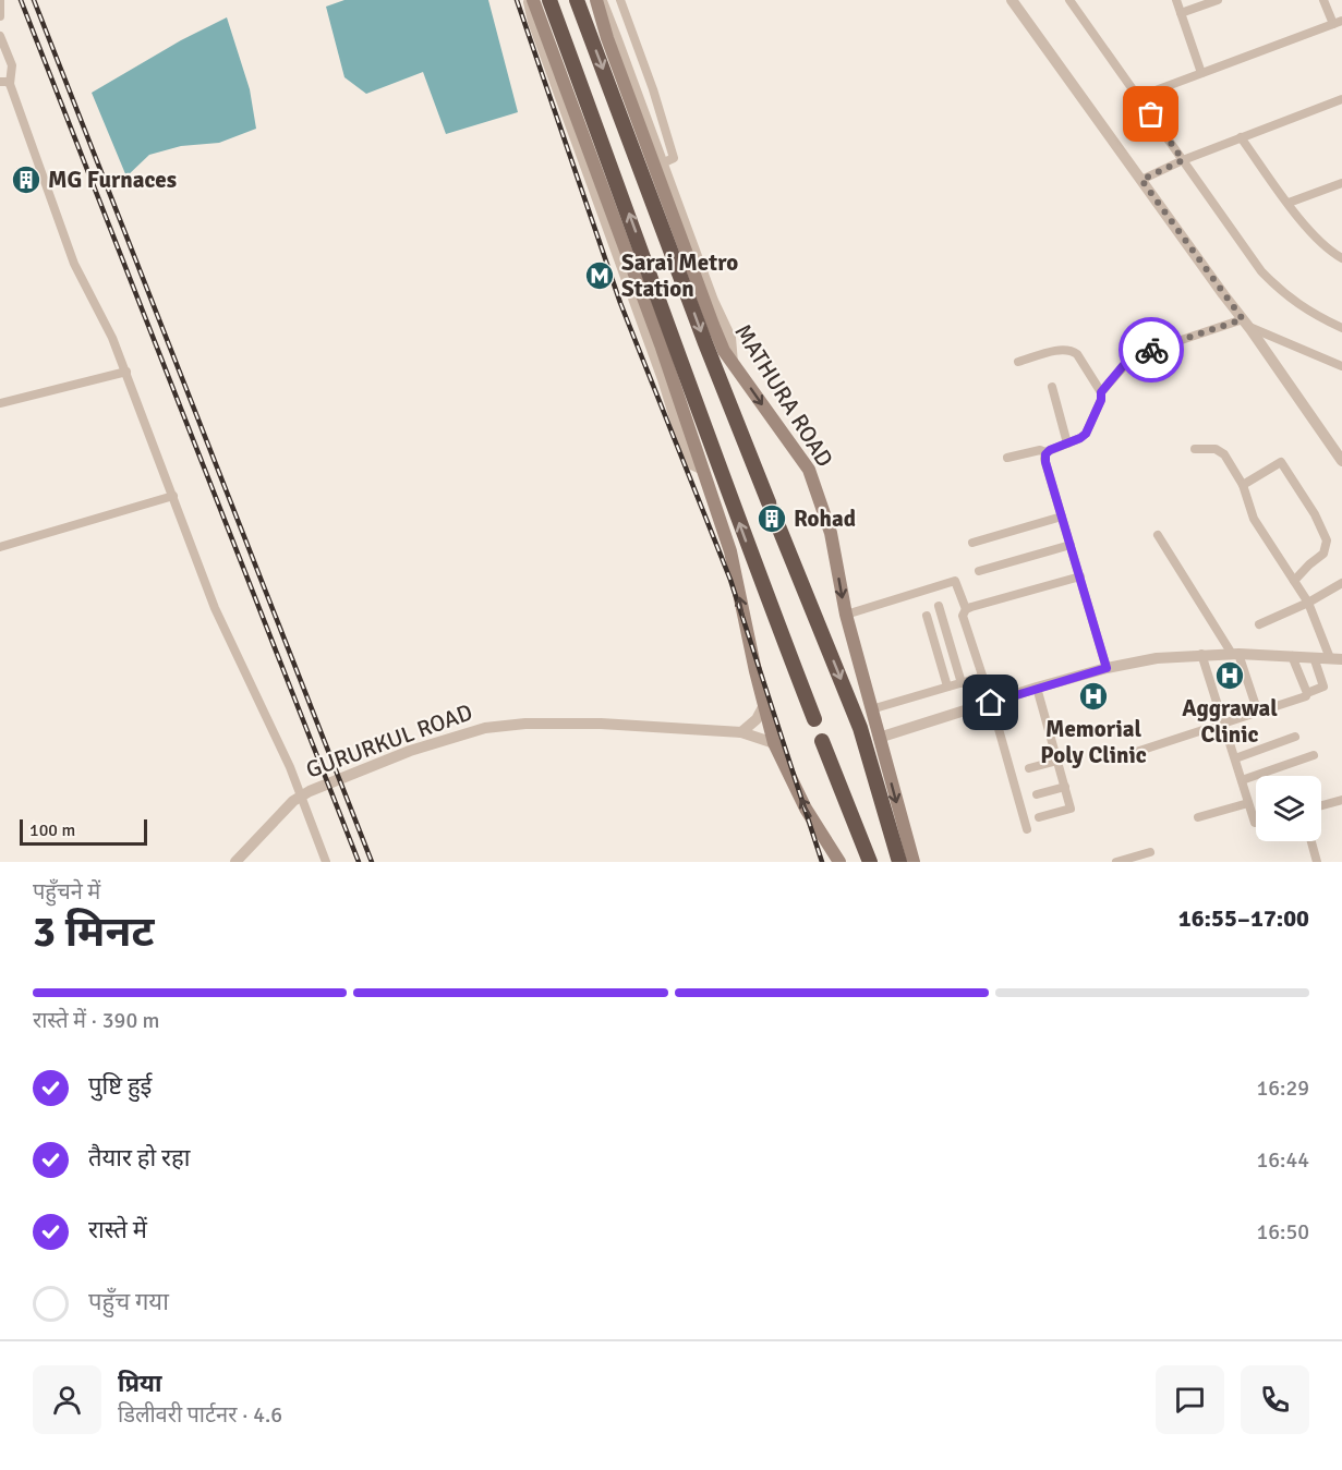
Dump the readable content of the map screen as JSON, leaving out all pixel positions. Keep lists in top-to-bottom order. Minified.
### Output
{"streets":{"highway":["MATHURA ROAD"],"street":["GURURKUL ROAD"]},"places":{"building":["MG Furnaces","Rohad"],"metro station":["Sarai Metro Station"],"hospital":["Aggrawal Clinic","Memorial Poly Clinic"]},"scale_bar":"100 m","page":{"scale":"100 m","heading":["3 मिनट","पहुँचने में","16:55–17:00"],"panel":["प्रिया","डिलीवरी पार्टनर · 4.6"],"bar":"रास्ते में · 390 m","list":[["पुष्टि हुई","16:29"],["तैयार हो रहा","16:44"],["रास्ते में","16:50"],"पहुँच गया"]}}
